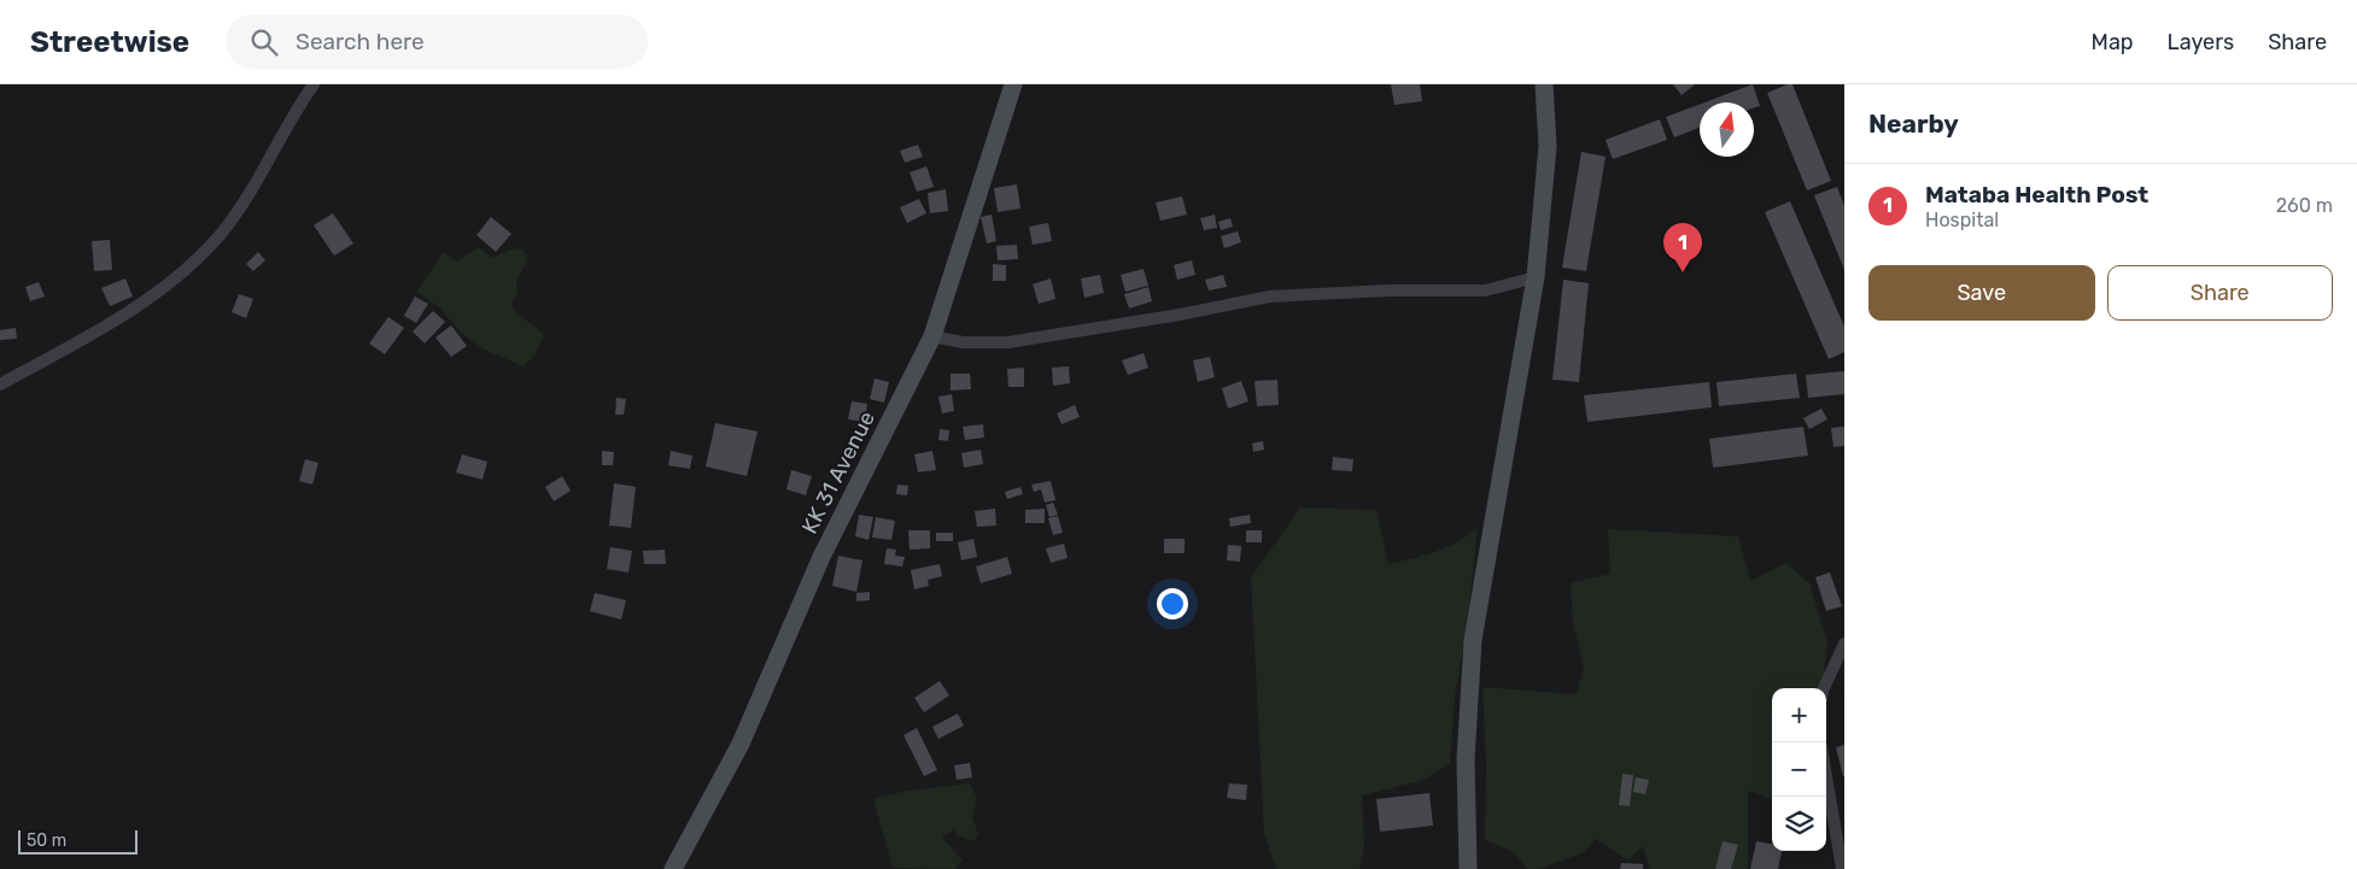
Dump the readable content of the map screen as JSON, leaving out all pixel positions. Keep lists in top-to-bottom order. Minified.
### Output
{"streets":{"street":["KK 31 Avenue"]},"scale_bar":"50 m","north":"top","page":{"header":"Streetwise","search":"Search here","nav":["Map","Layers","Share"],"heading":"Nearby","list":[{"mark":"1","name":"Mataba Health Post","note":"Hospital","value":"260 m"}],"pins":"1","buttons":["Save","Share"],"map_buttons":["+","−"],"scale":"50 m"}}
